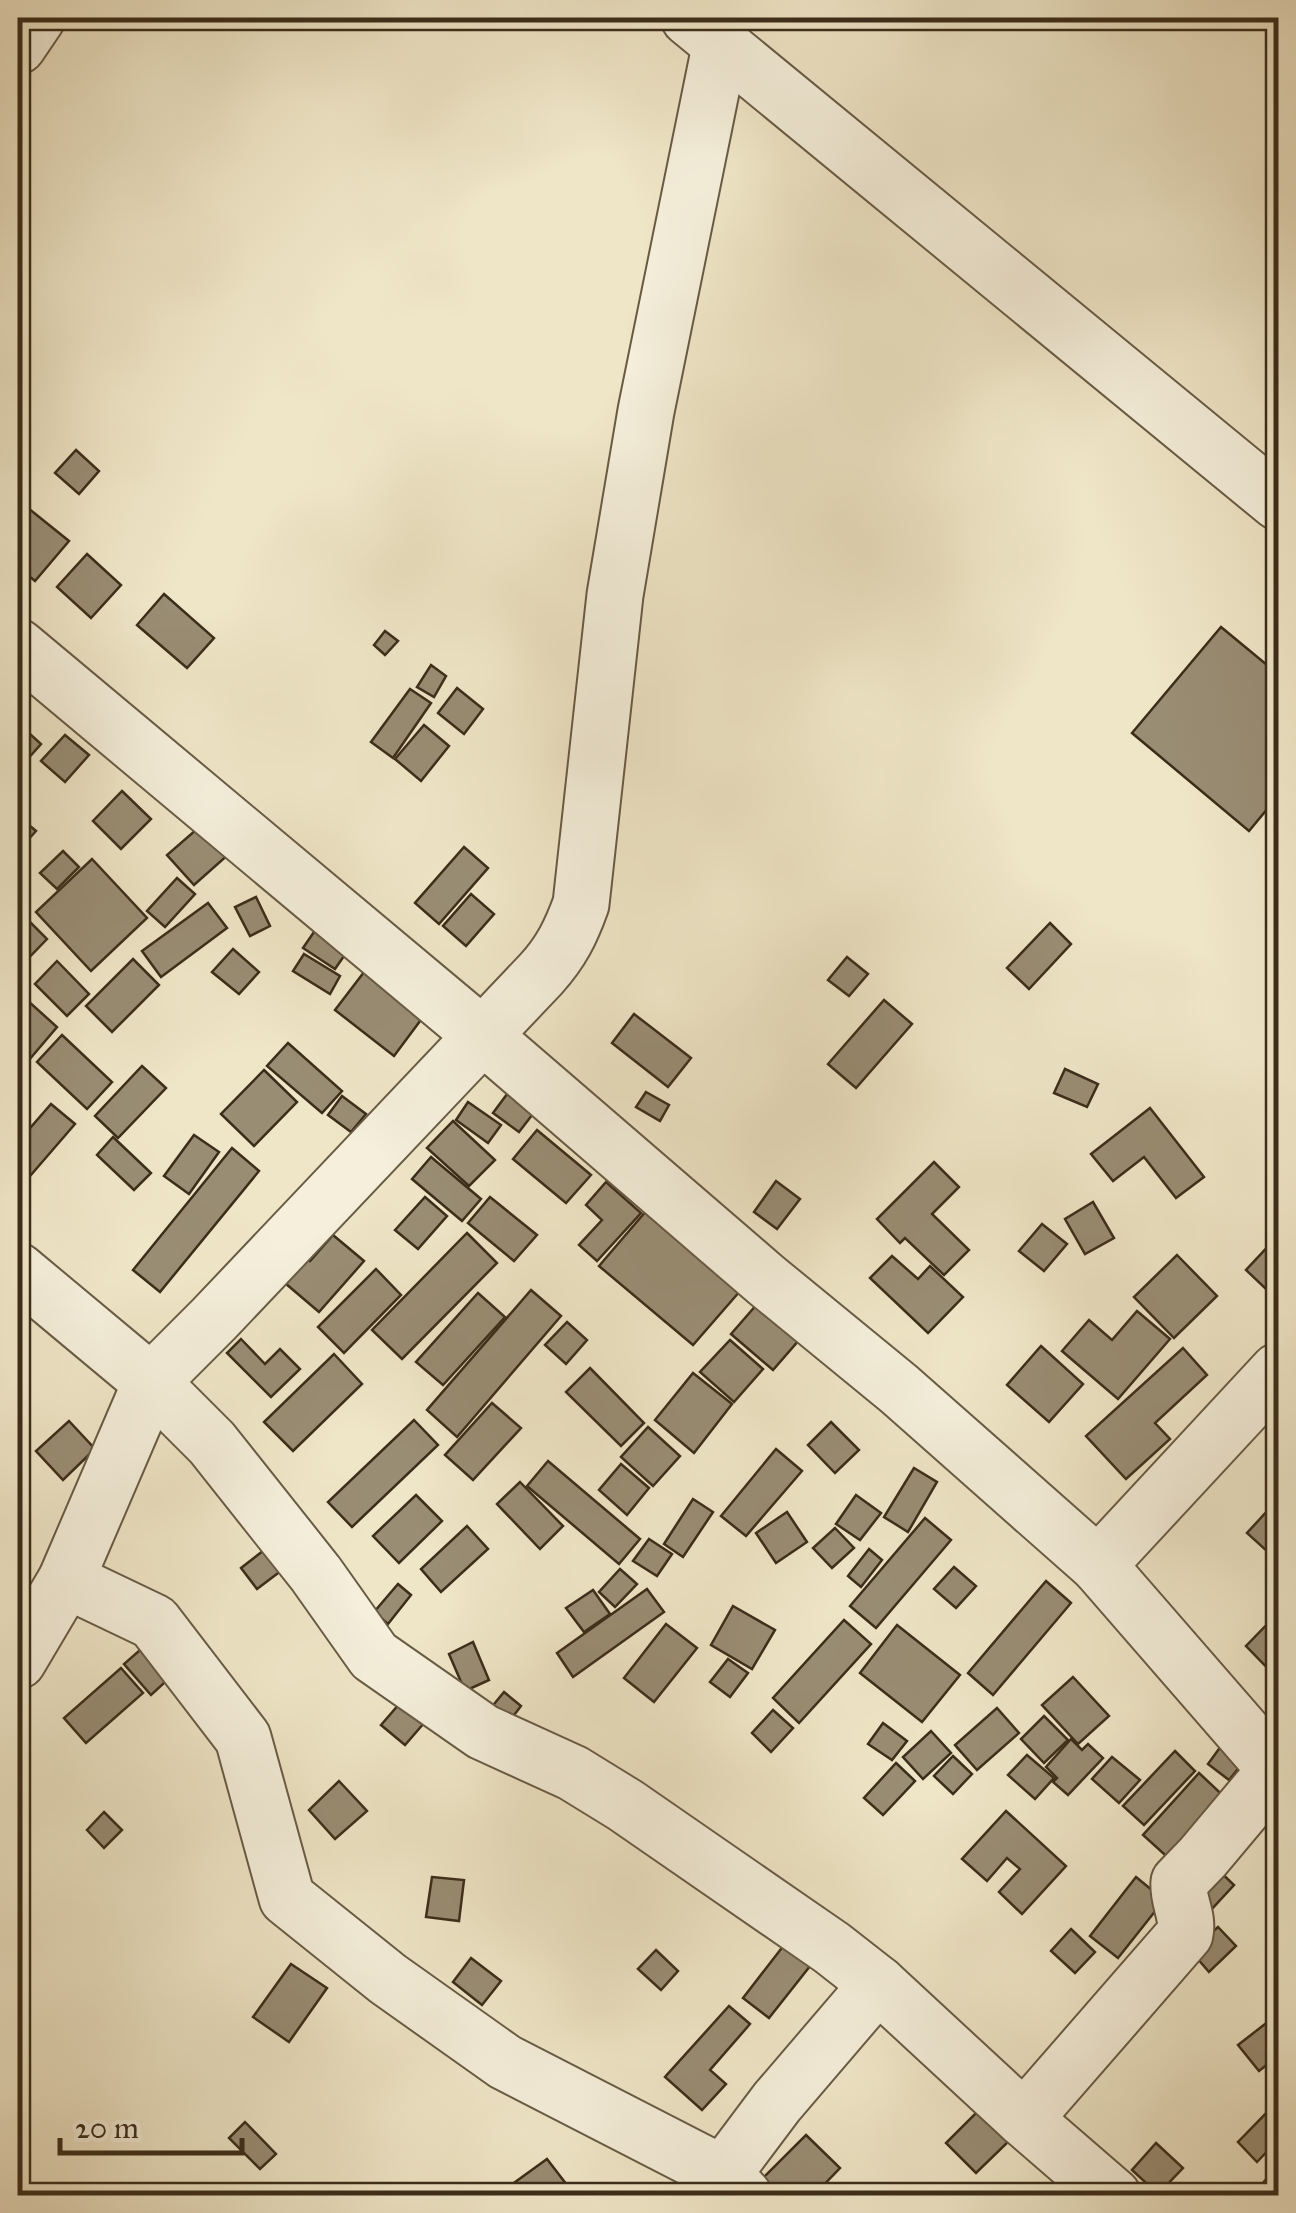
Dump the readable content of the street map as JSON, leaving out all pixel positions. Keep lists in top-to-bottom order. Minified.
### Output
{"scale_bar":"20 m"}
